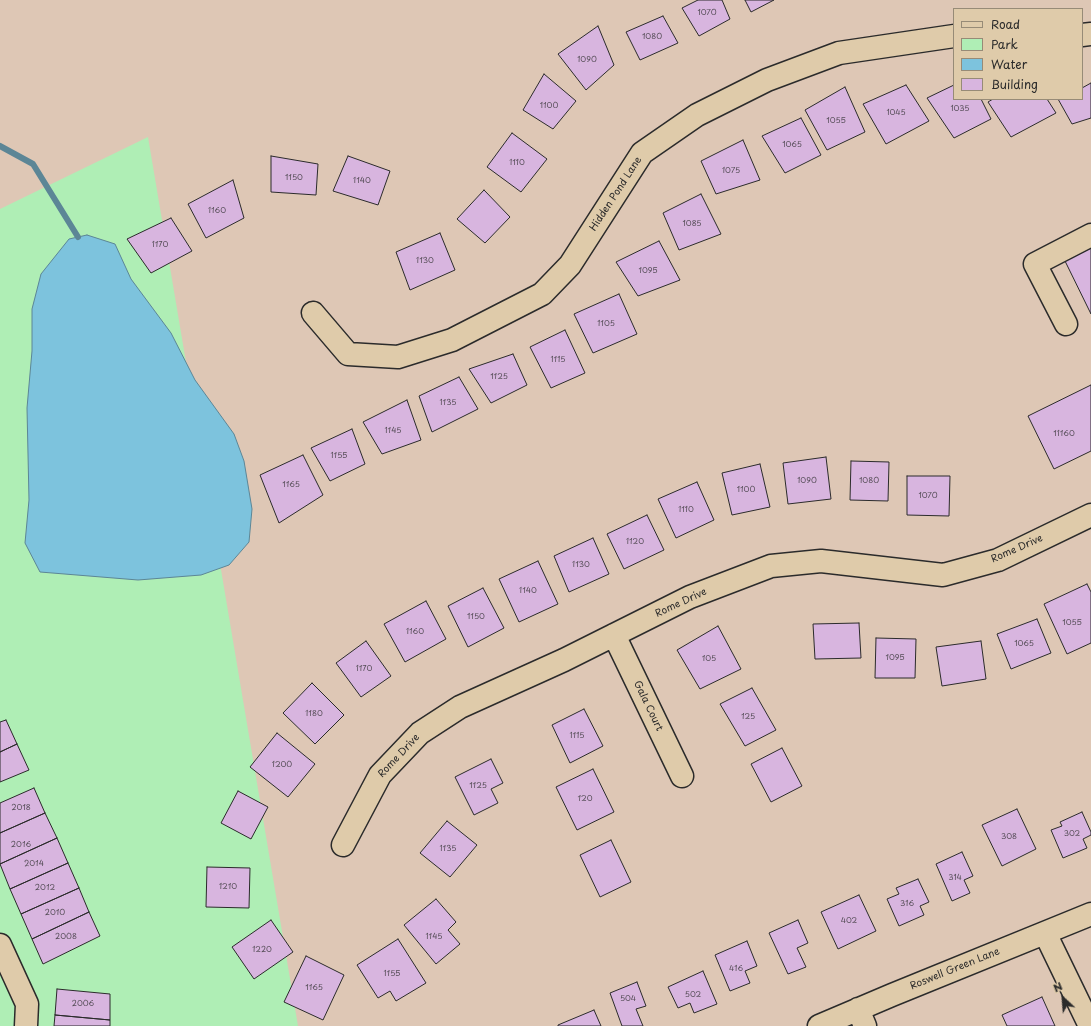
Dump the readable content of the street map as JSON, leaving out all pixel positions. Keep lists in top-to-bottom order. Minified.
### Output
{"streets":{"street":["Hidden Pond Lane","Rome Drive","Gala Court","Roswell Green Lane"]},"crossings":[["Rome Drive","Gala Court"]],"house_numbers":["1070","1080","1090","1100","1035","1045","1055","1065","1110","1075","1150","1140","1160","1085","1170","1130","1095","1105","1115","1125","1135","1145","11160","1155","1090","1080","1165","1100","1070","1110","1120","1130","1140","1150","1055","1160","1065","1095","105","1170","1180","125","1115","1200","1125","120","2018","302","308","2016","1135","2014","314","1210","2012","316","2010","402","2008","1145","1220","416","1155","1165","502","504","2006"],"legend":["Road","Park","Water","Building"],"north":"top left"}
